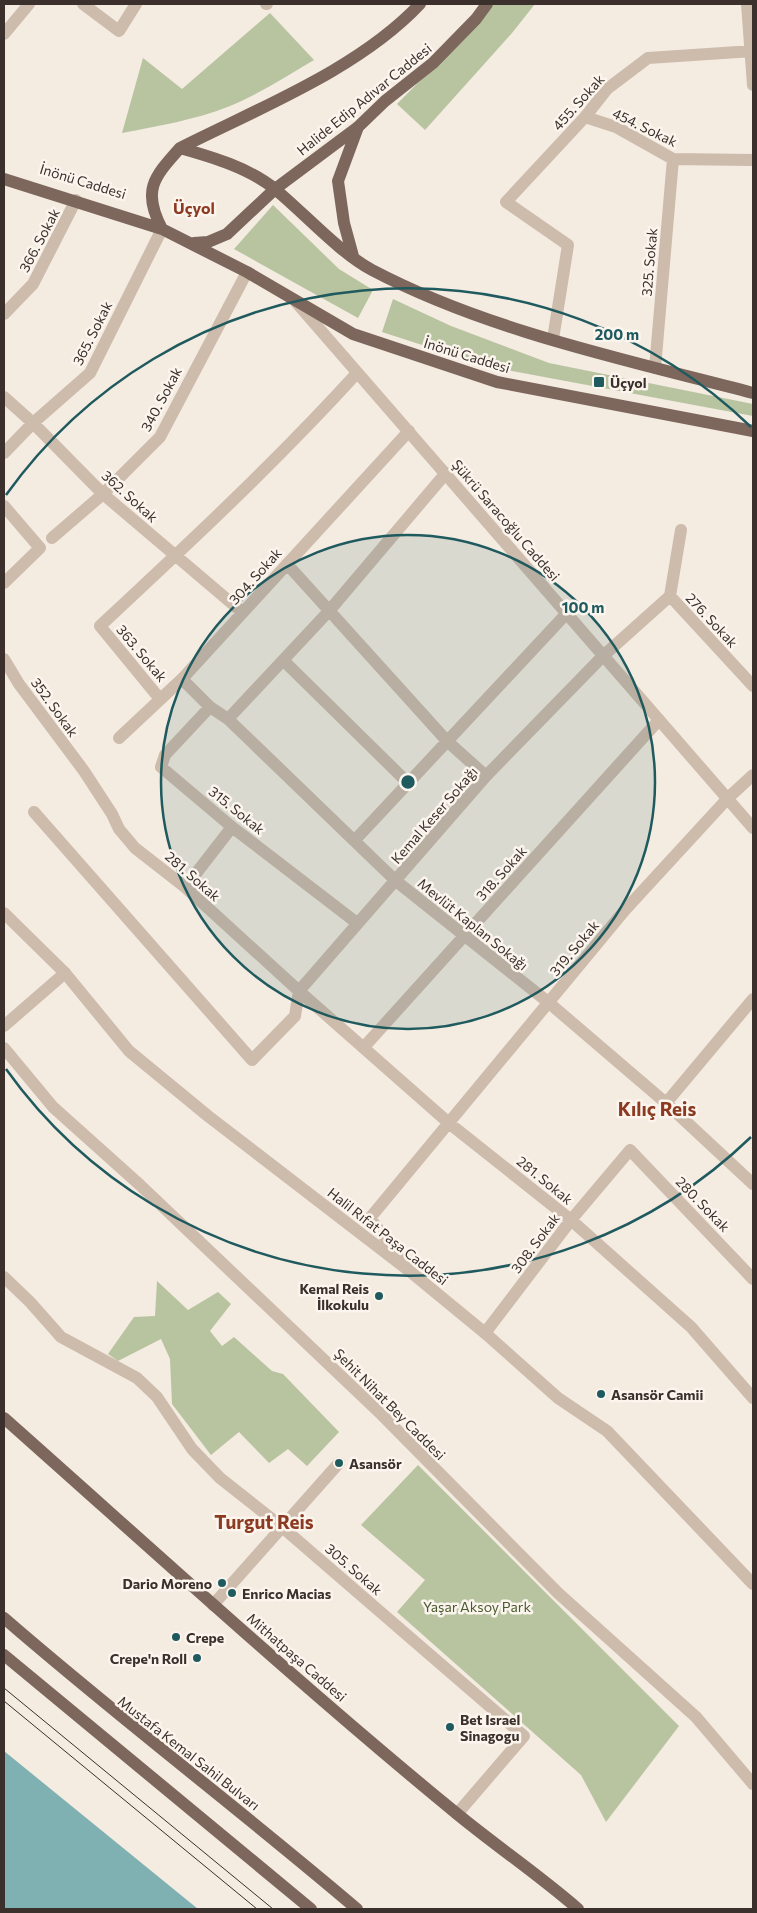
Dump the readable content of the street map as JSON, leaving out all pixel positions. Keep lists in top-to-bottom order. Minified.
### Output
{"streets":{"main road":["Halide Edip Adıvar Caddesi","İnönü Caddesi","Mithatpaşa Caddesi","Mustafa Kemal Sahil Bulvarı"],"street":["455. Sokak","454. Sokak","366. Sokak","325. Sokak","365. Sokak","340. Sokak","362. Sokak","Şükrü Saracoğlu Caddesi","304. Sokak","276. Sokak","363. Sokak","352. Sokak","315. Sokak","Kemal Keser Sokağı","318. Sokak","281. Sokak","Mevlüt Kaplan Sokağı","319. Sokak","280. Sokak","Halil Rıfat Paşa Caddesi","308. Sokak","Şehit Nihat Bey Caddesi","305. Sokak"]},"crossings":[["Halide Edip Adıvar Caddesi","İnönü Caddesi"],["455. Sokak","454. Sokak"],["454. Sokak","325. Sokak"],["İnönü Caddesi","366. Sokak"],["İnönü Caddesi","365. Sokak"],["İnönü Caddesi","340. Sokak"],["İnönü Caddesi","Şükrü Saracoğlu Caddesi"],["365. Sokak","362. Sokak"],["340. Sokak","362. Sokak"],["362. Sokak","304. Sokak"],["362. Sokak","363. Sokak"],["Şükrü Saracoğlu Caddesi","304. Sokak"],["Şükrü Saracoğlu Caddesi","276. Sokak"],["Şükrü Saracoğlu Caddesi","Kemal Keser Sokağı"],["Şükrü Saracoğlu Caddesi","318. Sokak"],["Şükrü Saracoğlu Caddesi","319. Sokak"],["304. Sokak","363. Sokak"],["304. Sokak","Mevlüt Kaplan Sokağı"],["276. Sokak","Kemal Keser Sokağı"],["352. Sokak","281. Sokak"],["315. Sokak","Kemal Keser Sokağı"],["315. Sokak","Mevlüt Kaplan Sokağı"],["Kemal Keser Sokağı","281. Sokak"],["Kemal Keser Sokağı","Mevlüt Kaplan Sokağı"],["318. Sokak","281. Sokak"],["318. Sokak","Mevlüt Kaplan Sokağı"],["281. Sokak","319. Sokak"],["281. Sokak","308. Sokak"],["Mevlüt Kaplan Sokağı","319. Sokak"],["319. Sokak","Halil Rıfat Paşa Caddesi"],["280. Sokak","308. Sokak"],["Halil Rıfat Paşa Caddesi","308. Sokak"],["305. Sokak","Mithatpaşa Caddesi"]],"districts":["Üçyol","Kılıç Reis","Turgut Reis"],"parks":["Yaşar Aksoy Park"],"places":{"transit":["Üçyol"],"other":["Kemal Reis İlkokulu","Asansör Camii","Asansör","Dario Moreno","Enrico Macias","Crepe","Crepe'n Roll","Bet Israel Sinagogu"]},"rings":["200 m","100 m"]}
